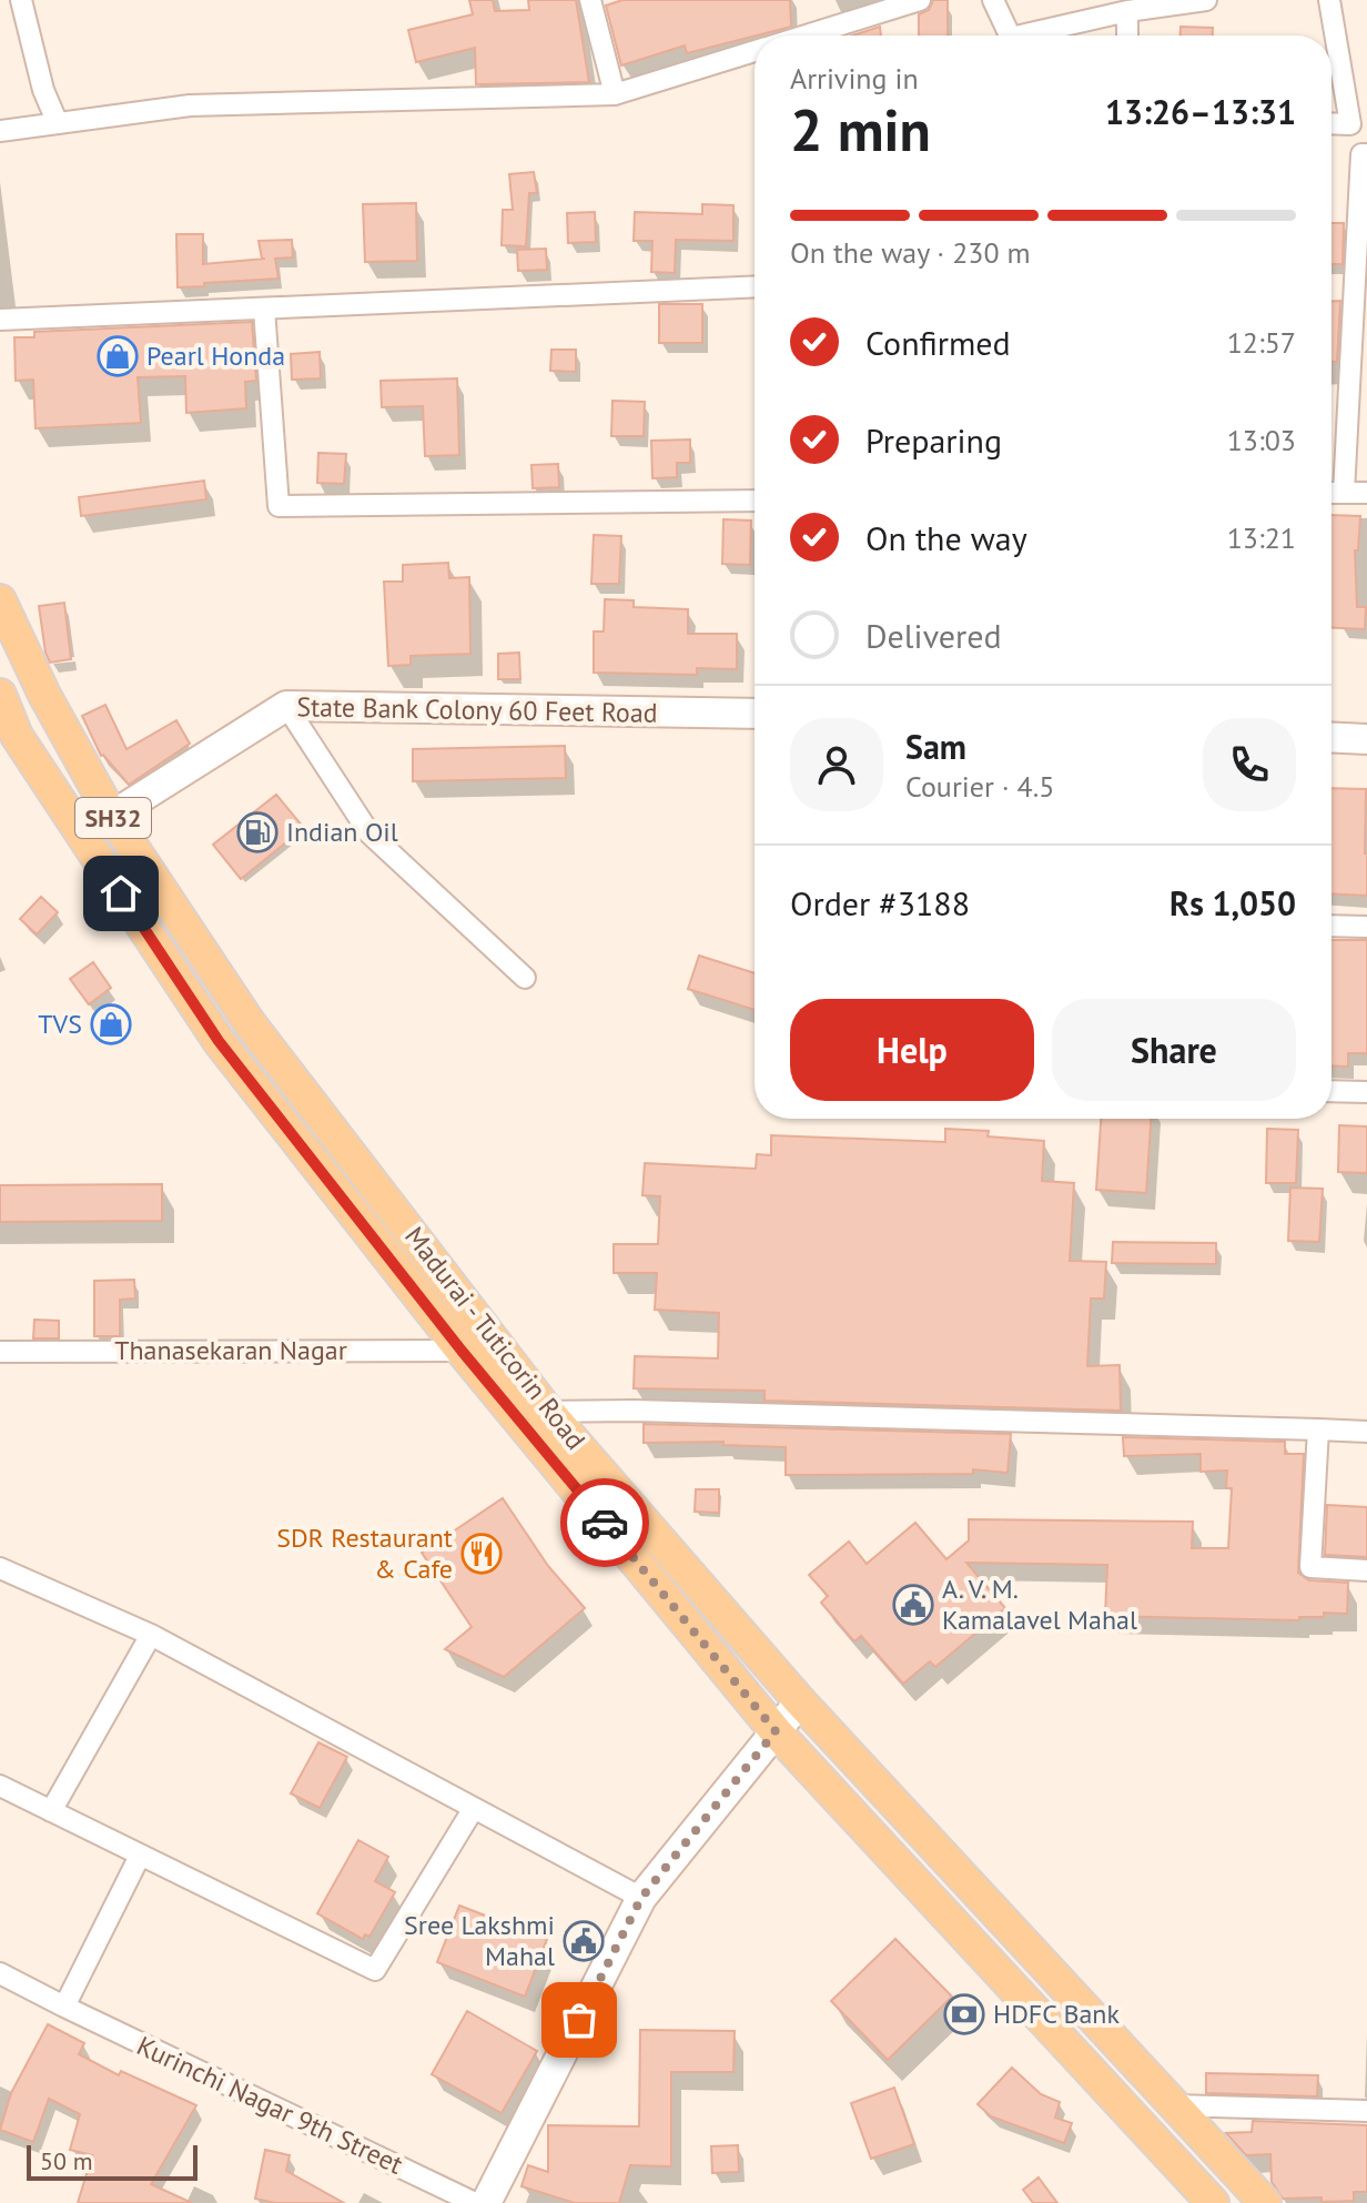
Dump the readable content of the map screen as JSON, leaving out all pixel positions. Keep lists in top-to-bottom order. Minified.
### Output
{"streets":{"main road":["SH32","Madurai - Tuticorin Road"],"street":["State Bank Colony 60 Feet Road","Thanasekaran Nagar","Kurinchi Nagar 9th Street"]},"crossings":[["State Bank Colony 60 Feet Road","Madurai - Tuticorin Road"],["Madurai - Tuticorin Road","Thanasekaran Nagar"]],"places":{"shop":["Pearl Honda","TVS"],"fuel station":["Indian Oil"],"restaurant":["SDR Restaurant & Cafe"],"public building":["A. V. M. Kamalavel Mahal","Sree Lakshmi Mahal"],"bank":["HDFC Bank"]},"scale_bar":"50 m","page":{"heading":["2 min","Arriving in","13:26–13:31"],"panel":["Sam","Courier · 4.5","Order #3188","Rs 1,050"],"bar":"On the way · 230 m","list":[["Confirmed","12:57"],["Preparing","13:03"],["On the way","13:21"],"Delivered"],"buttons":["Help","Share"],"scale":"50 m"}}
